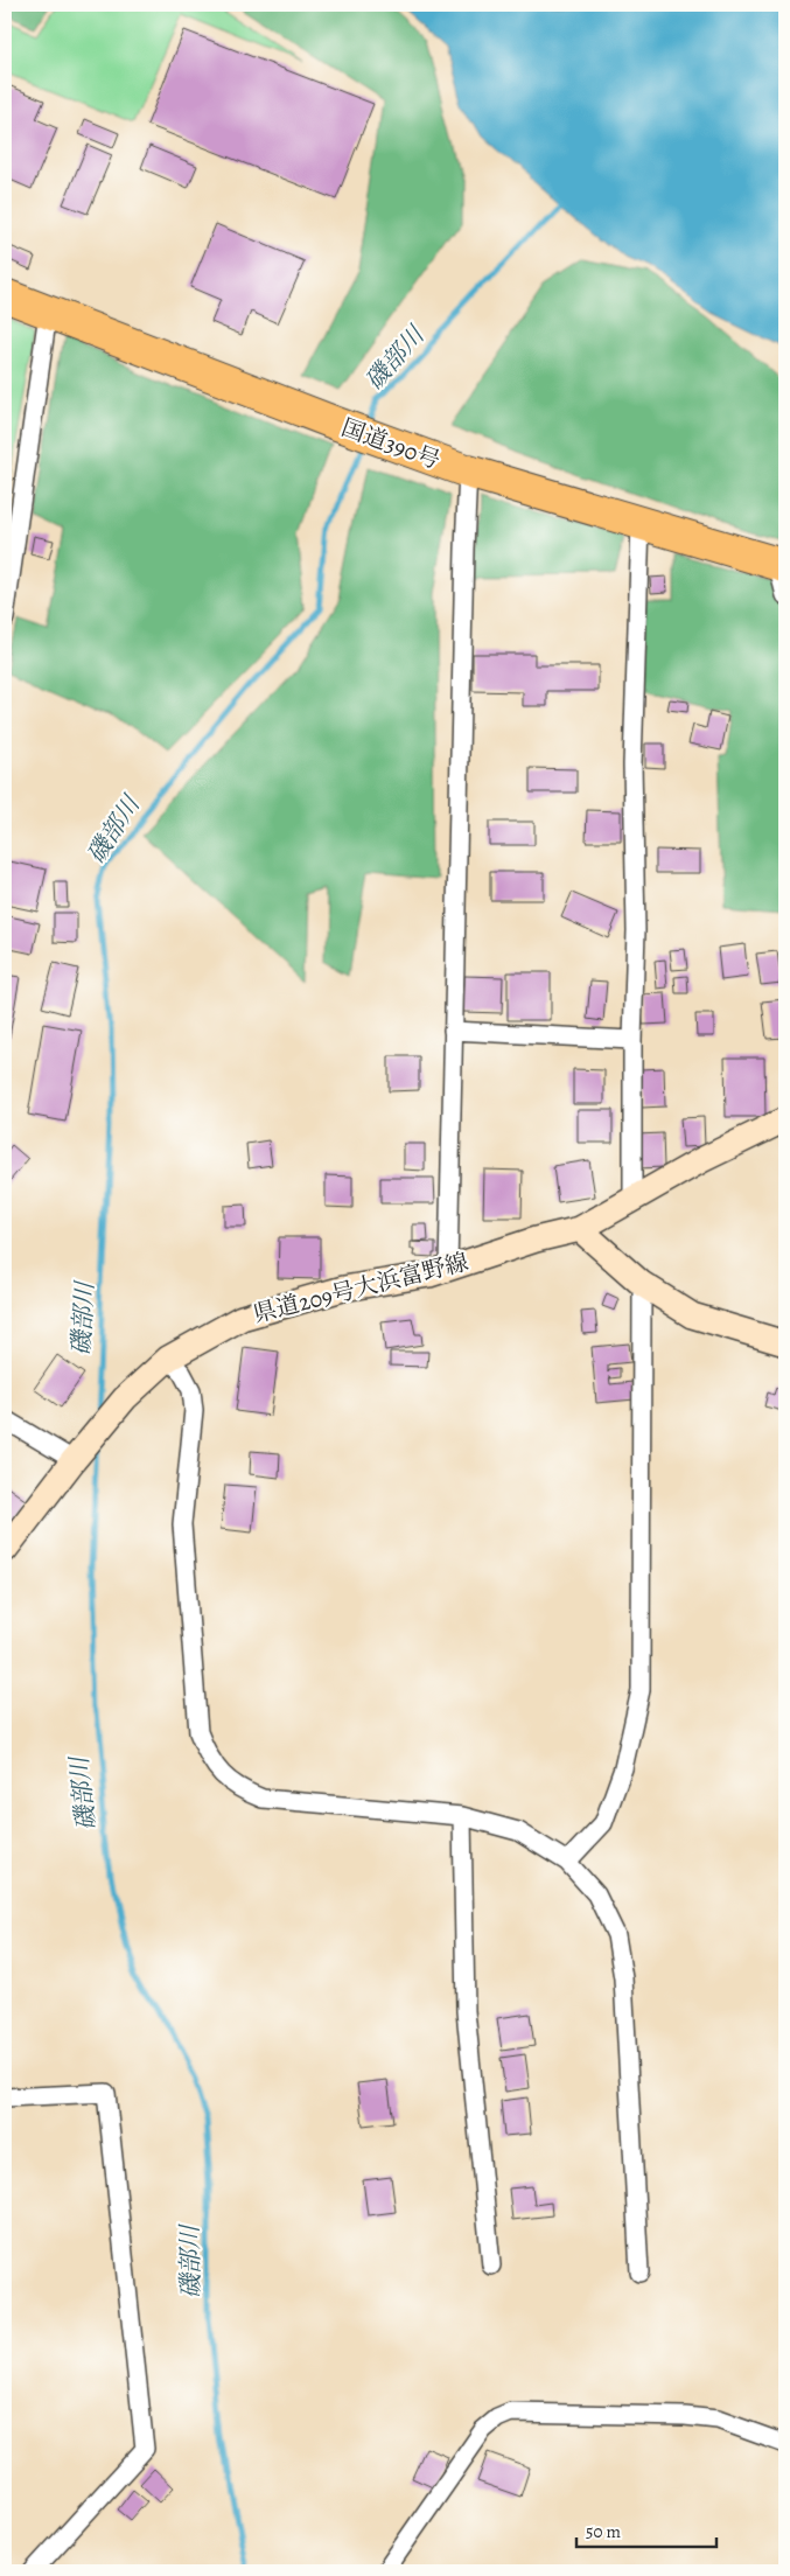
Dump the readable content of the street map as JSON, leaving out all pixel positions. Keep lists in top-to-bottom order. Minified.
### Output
{"streets":{"highway":["国道390号"],"main road":["県道209号大浜富野線"]},"water":["磯部川"],"scale_bar":"50 m"}
